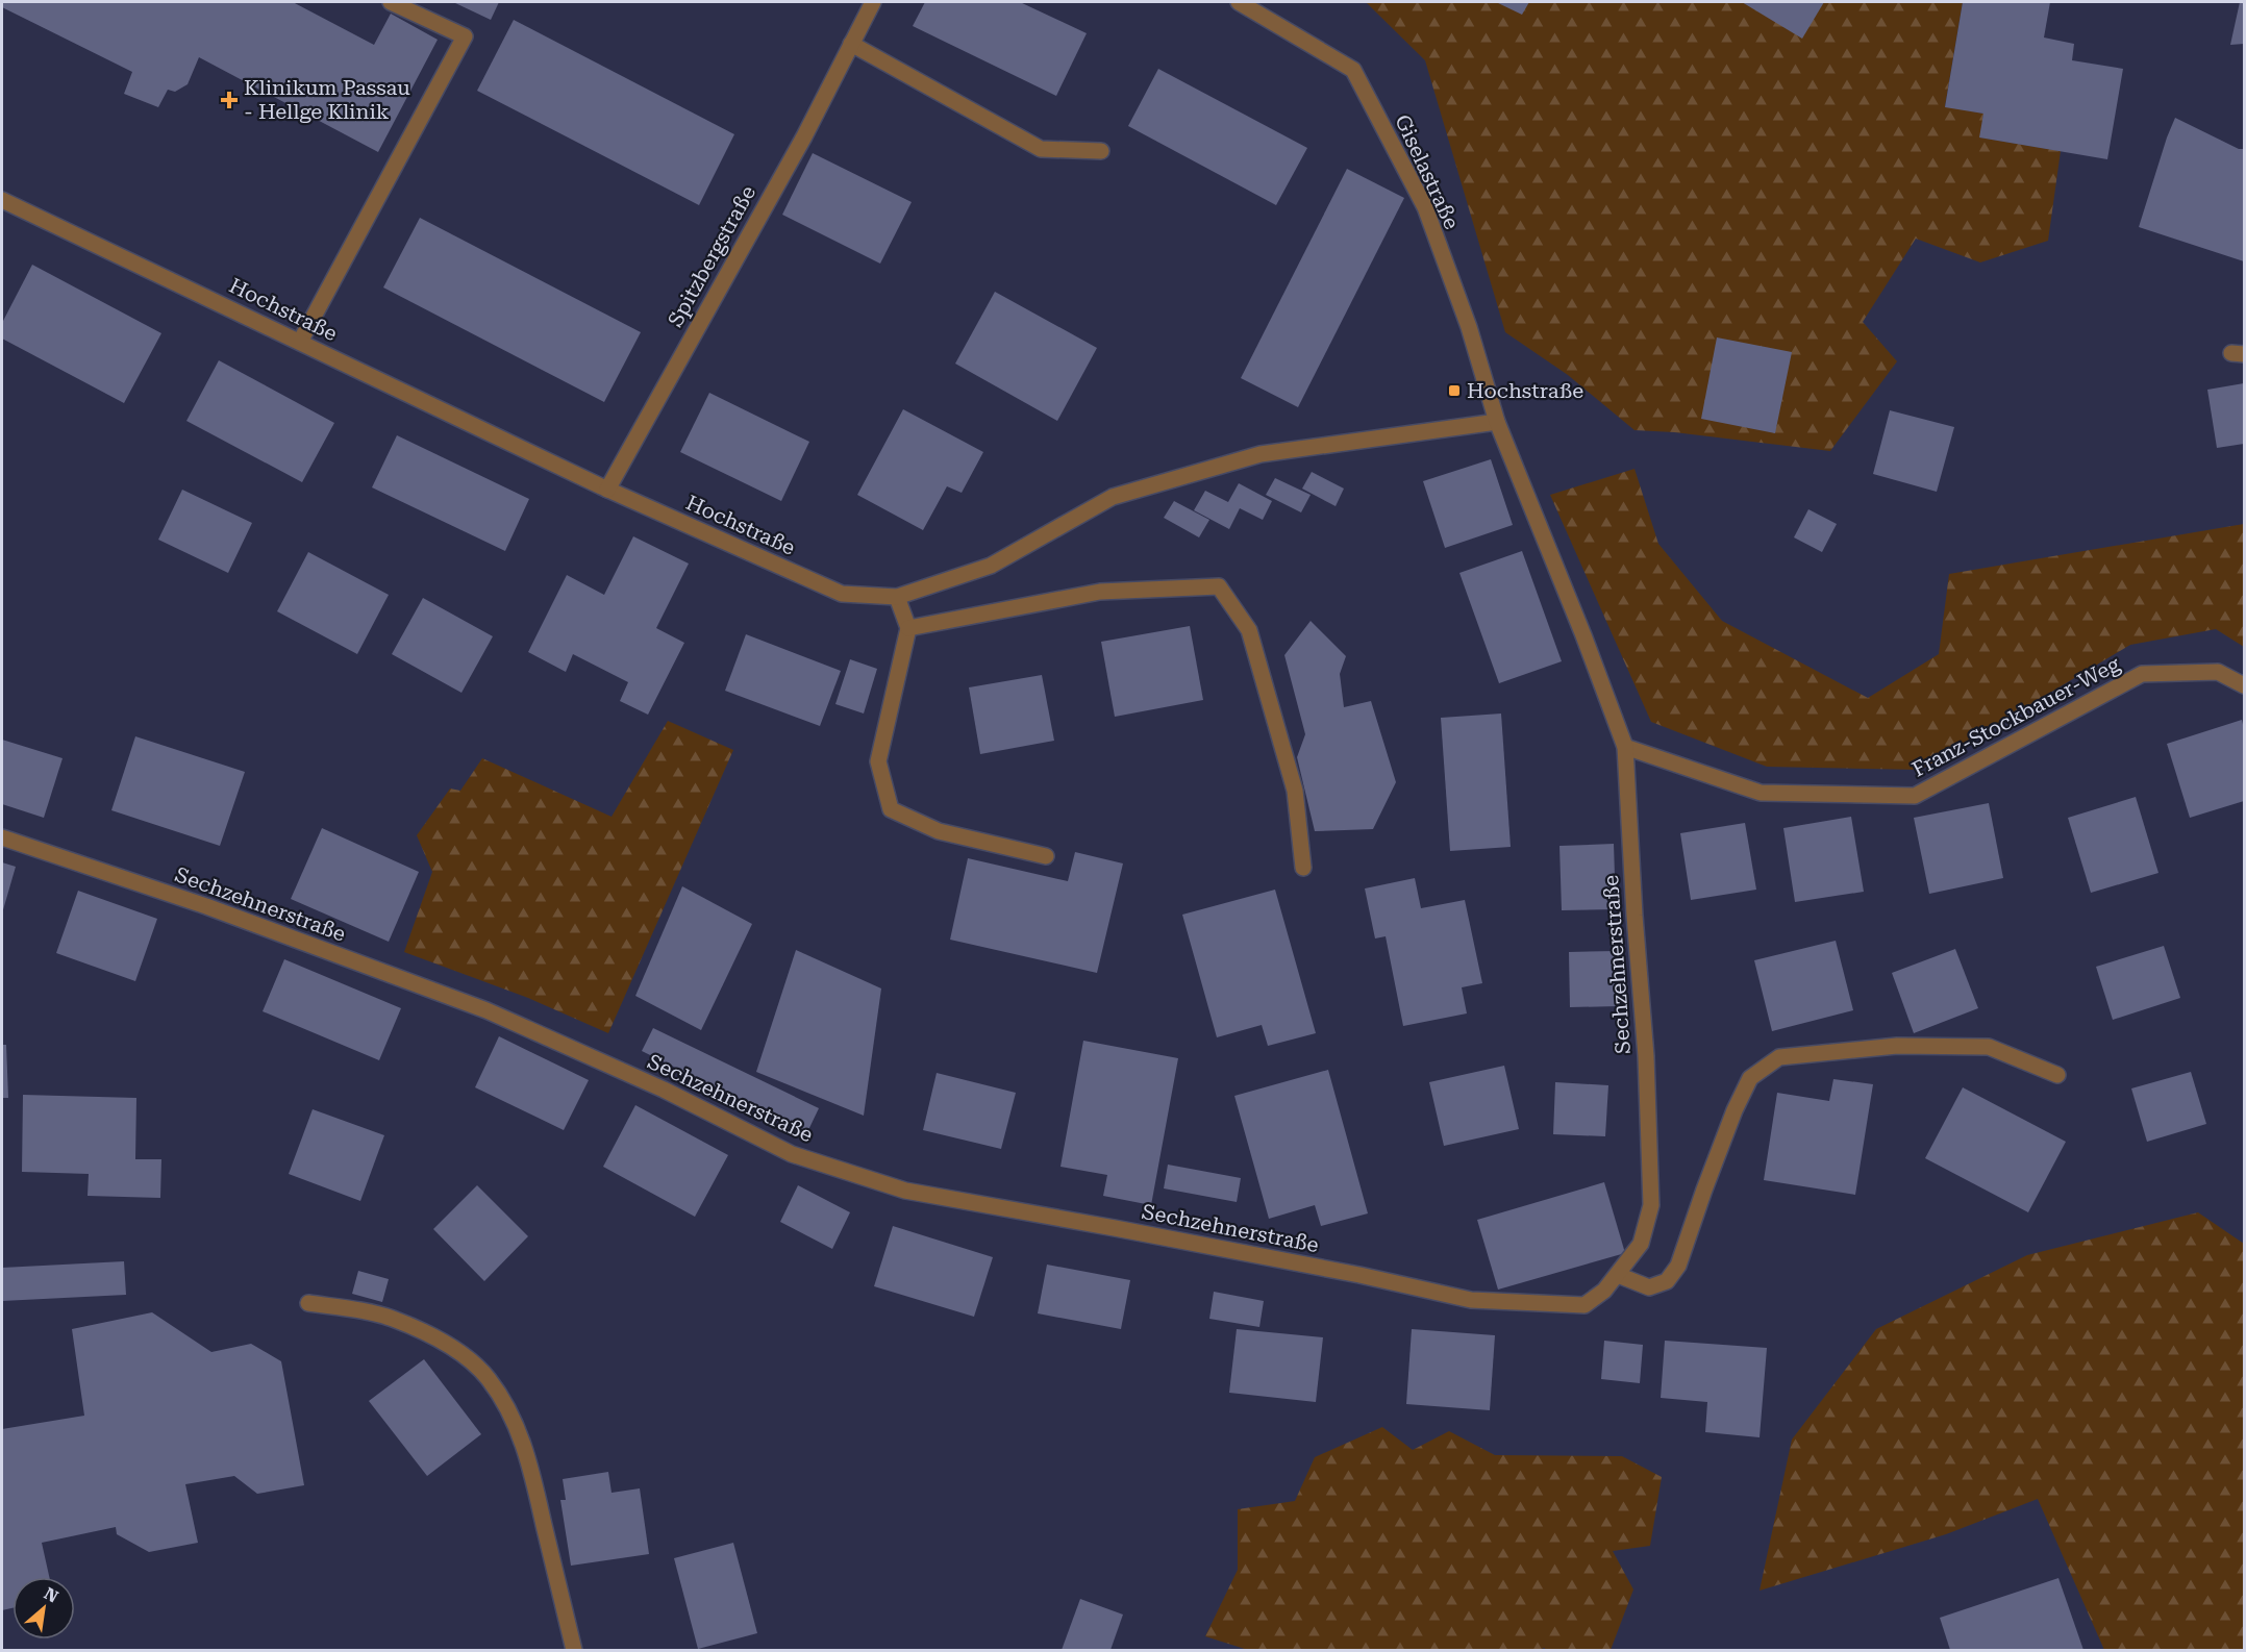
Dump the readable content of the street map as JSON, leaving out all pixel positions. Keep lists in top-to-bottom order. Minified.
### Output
{"streets":{"street":["Giselastraße","Spitzbergstraße","Hochstraße","Franz-Stockbauer-Weg","Sechzehnerstraße"]},"crossings":[["Giselastraße","Hochstraße"],["Giselastraße","Sechzehnerstraße"],["Spitzbergstraße","Hochstraße"],["Hochstraße","Sechzehnerstraße"],["Franz-Stockbauer-Weg","Sechzehnerstraße"]],"places":{"health":["Klinikum Passau - Hellge Klinik"],"transit":["Hochstraße"]},"north":"top right"}
